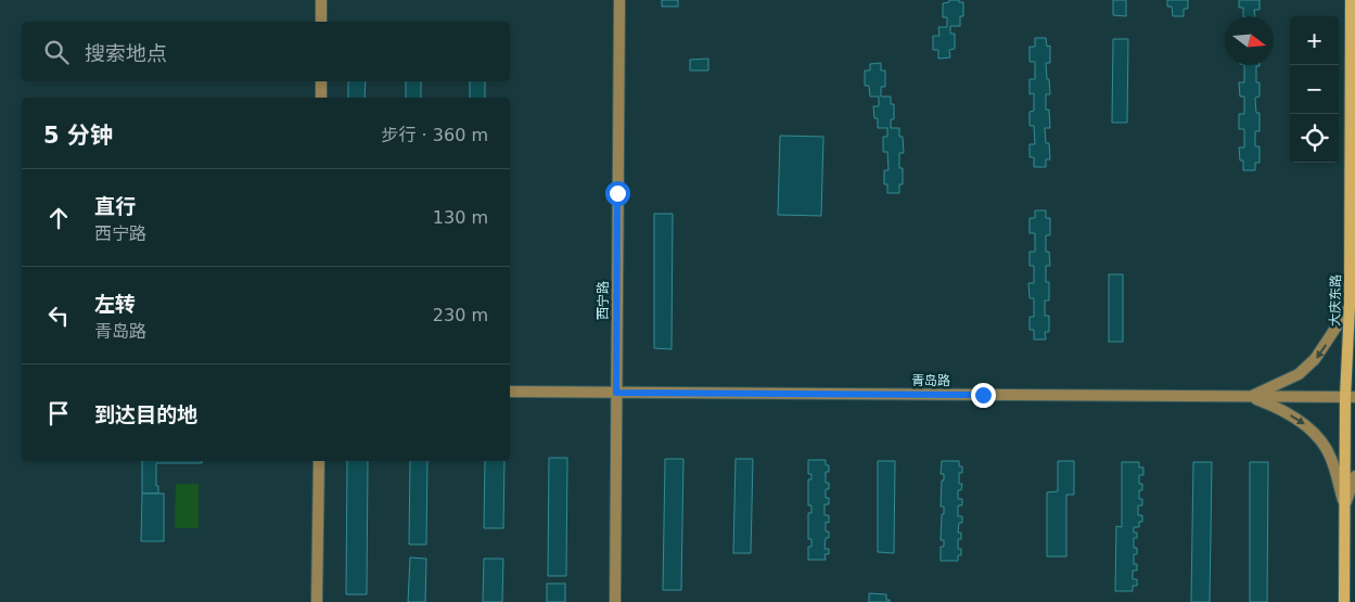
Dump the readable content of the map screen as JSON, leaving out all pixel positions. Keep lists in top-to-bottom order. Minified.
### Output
{"streets":{"main road":["大庆东路"],"street":["西宁路","青岛路"]},"crossings":[["西宁路","青岛路"],["大庆东路","青岛路"]],"north":"right","page":{"map_buttons":["+","−"],"search":"搜索地点","heading":["5 分钟","步行 · 360 m"],"list":[["直行","西宁路","130 m"],["左转","青岛路","230 m"],"到达目的地"]}}
